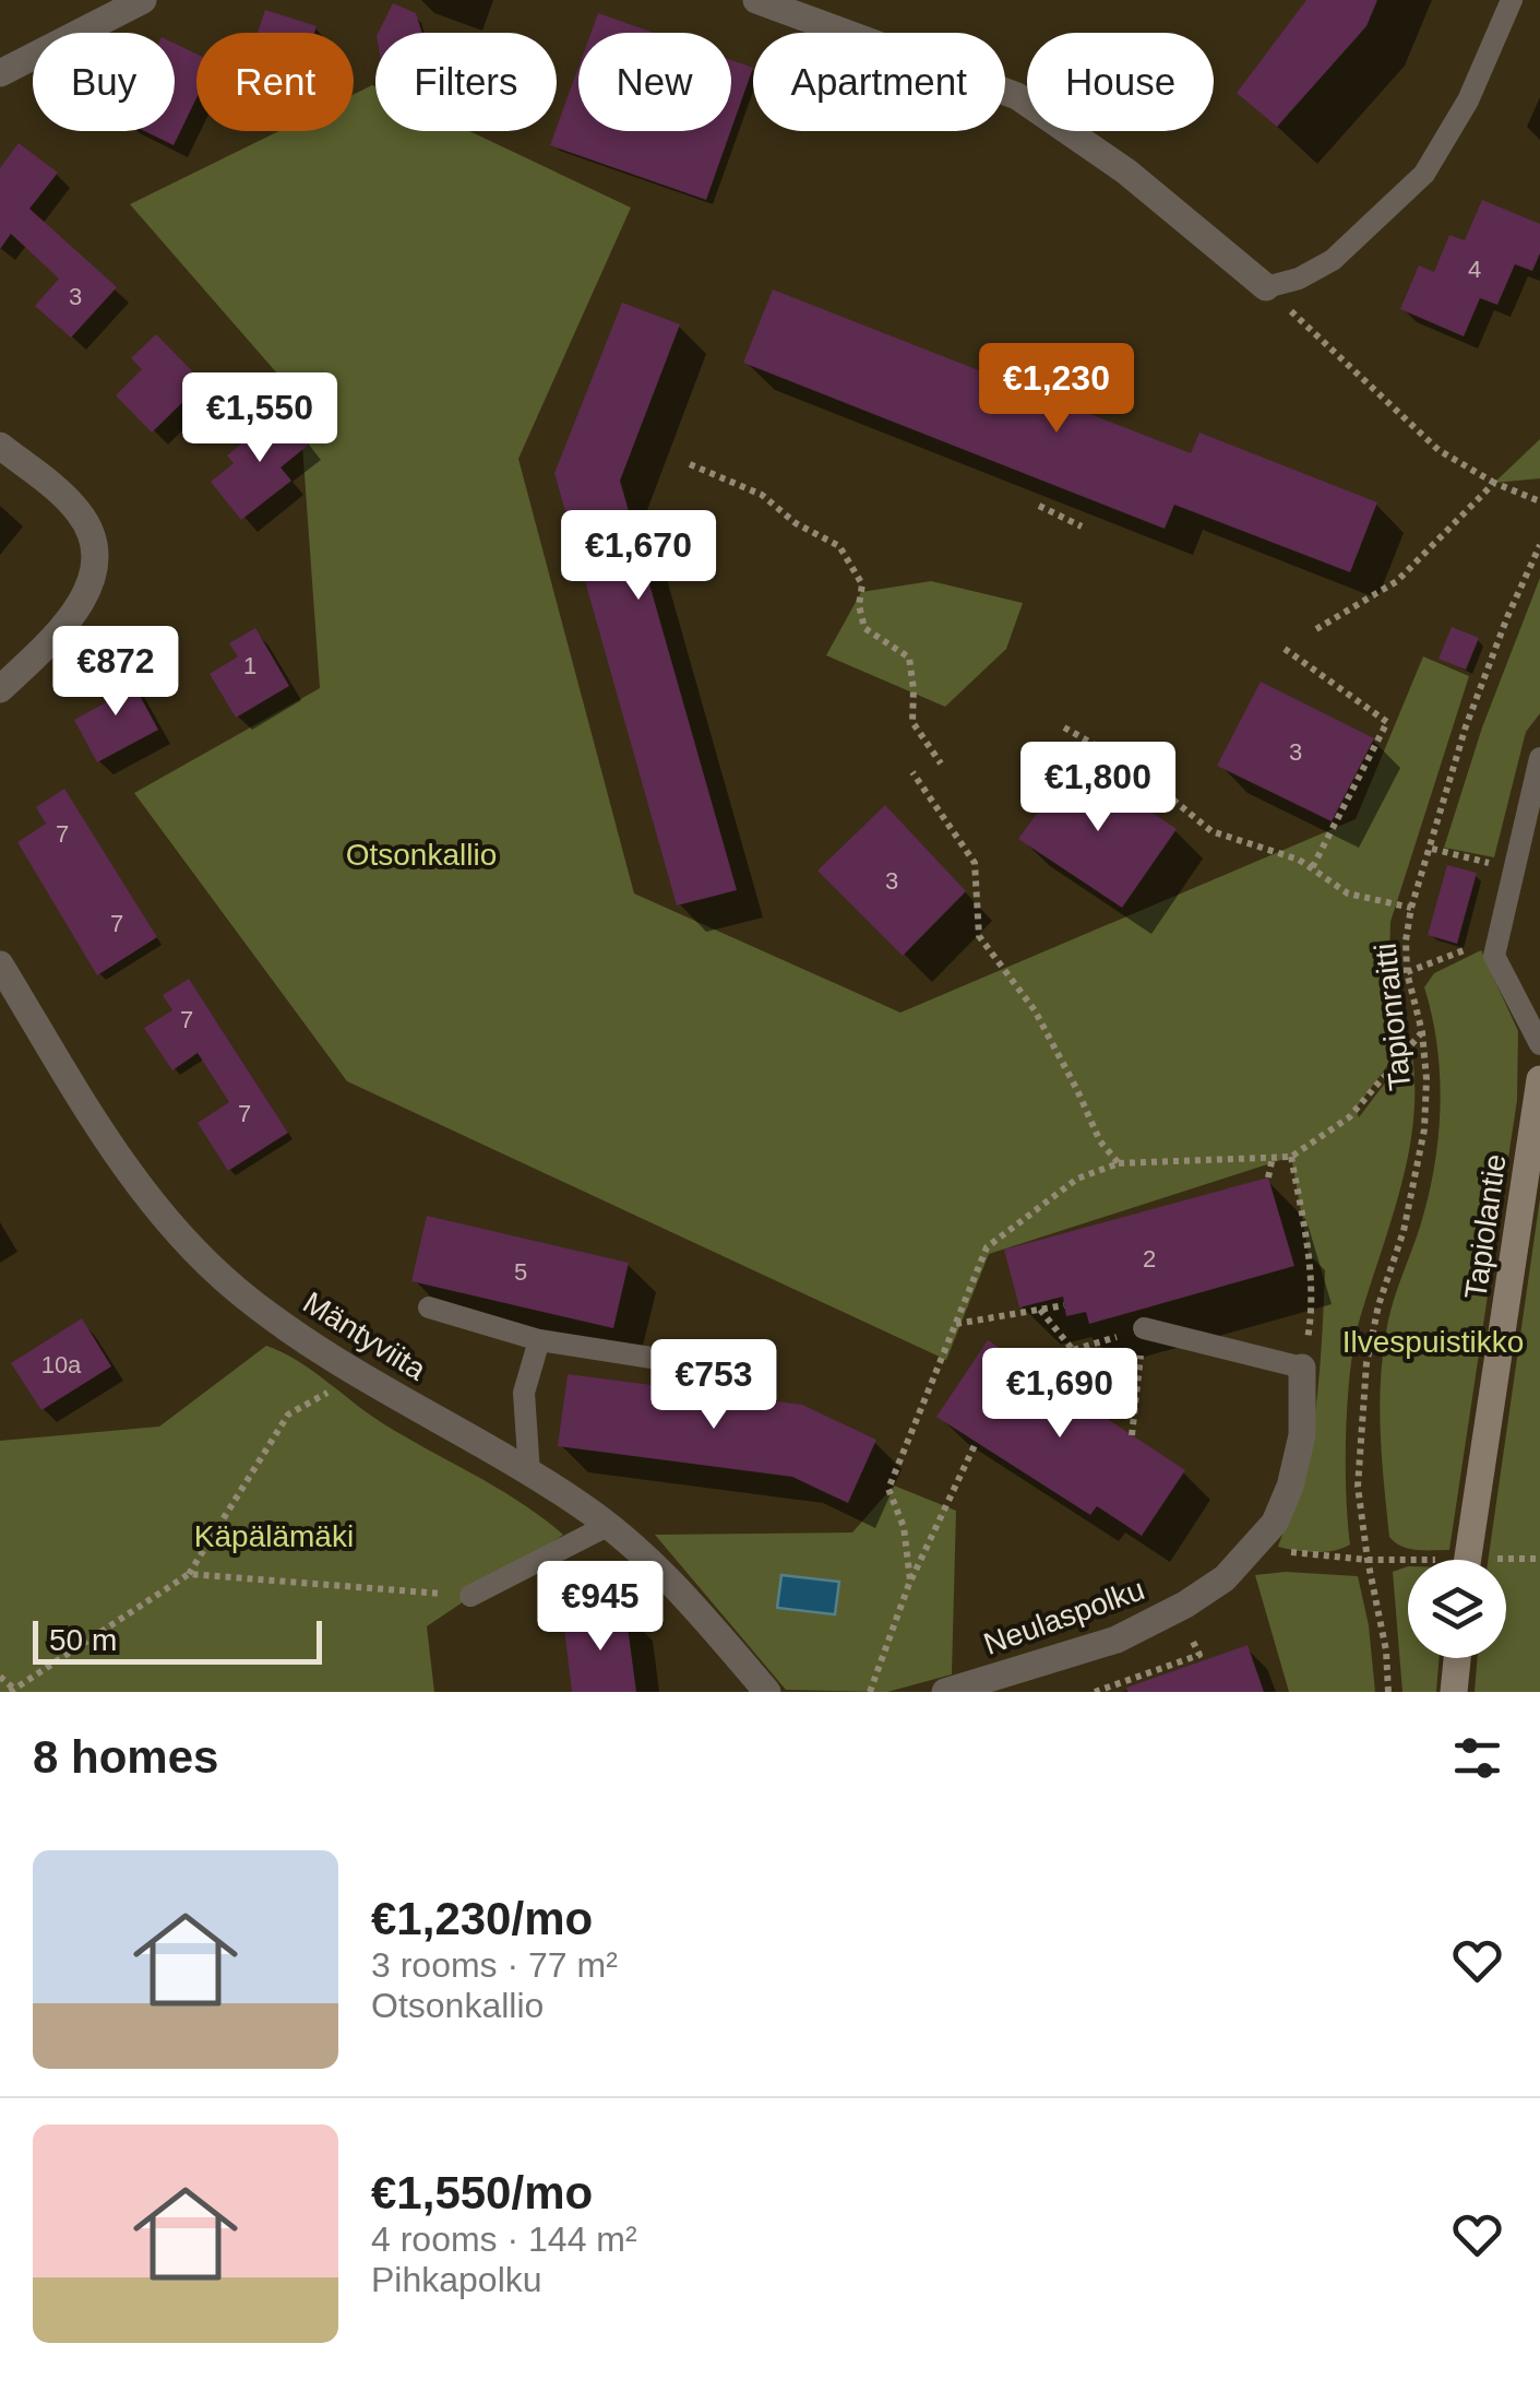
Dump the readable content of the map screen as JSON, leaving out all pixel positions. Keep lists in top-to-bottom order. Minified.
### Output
{"streets":{"main road":["Tapiolantie"],"street":["Mäntyviita","Neulaspolku"],"path":["Tapionraitti"]},"parks":["Otsonkallio","Ilvespuistikko","Käpälämäki"],"house_numbers":["4","3","1","3","7","3","7","7","7","2","5","10a"],"scale_bar":"50 m","page":{"chip":["Buy","Rent","Filters","New","Apartment","House"],"price":["€1,230","€1,550","€1,670","€872","€1,800","€753","€1,690","€945"],"scale":"50 m","heading":"8 homes","list":[{"name":"€1,230/mo","note":"3 rooms · 77 m² · Otsonkallio"},{"name":"€1,550/mo","note":"4 rooms · 144 m² · Pihkapolku"}]}}
